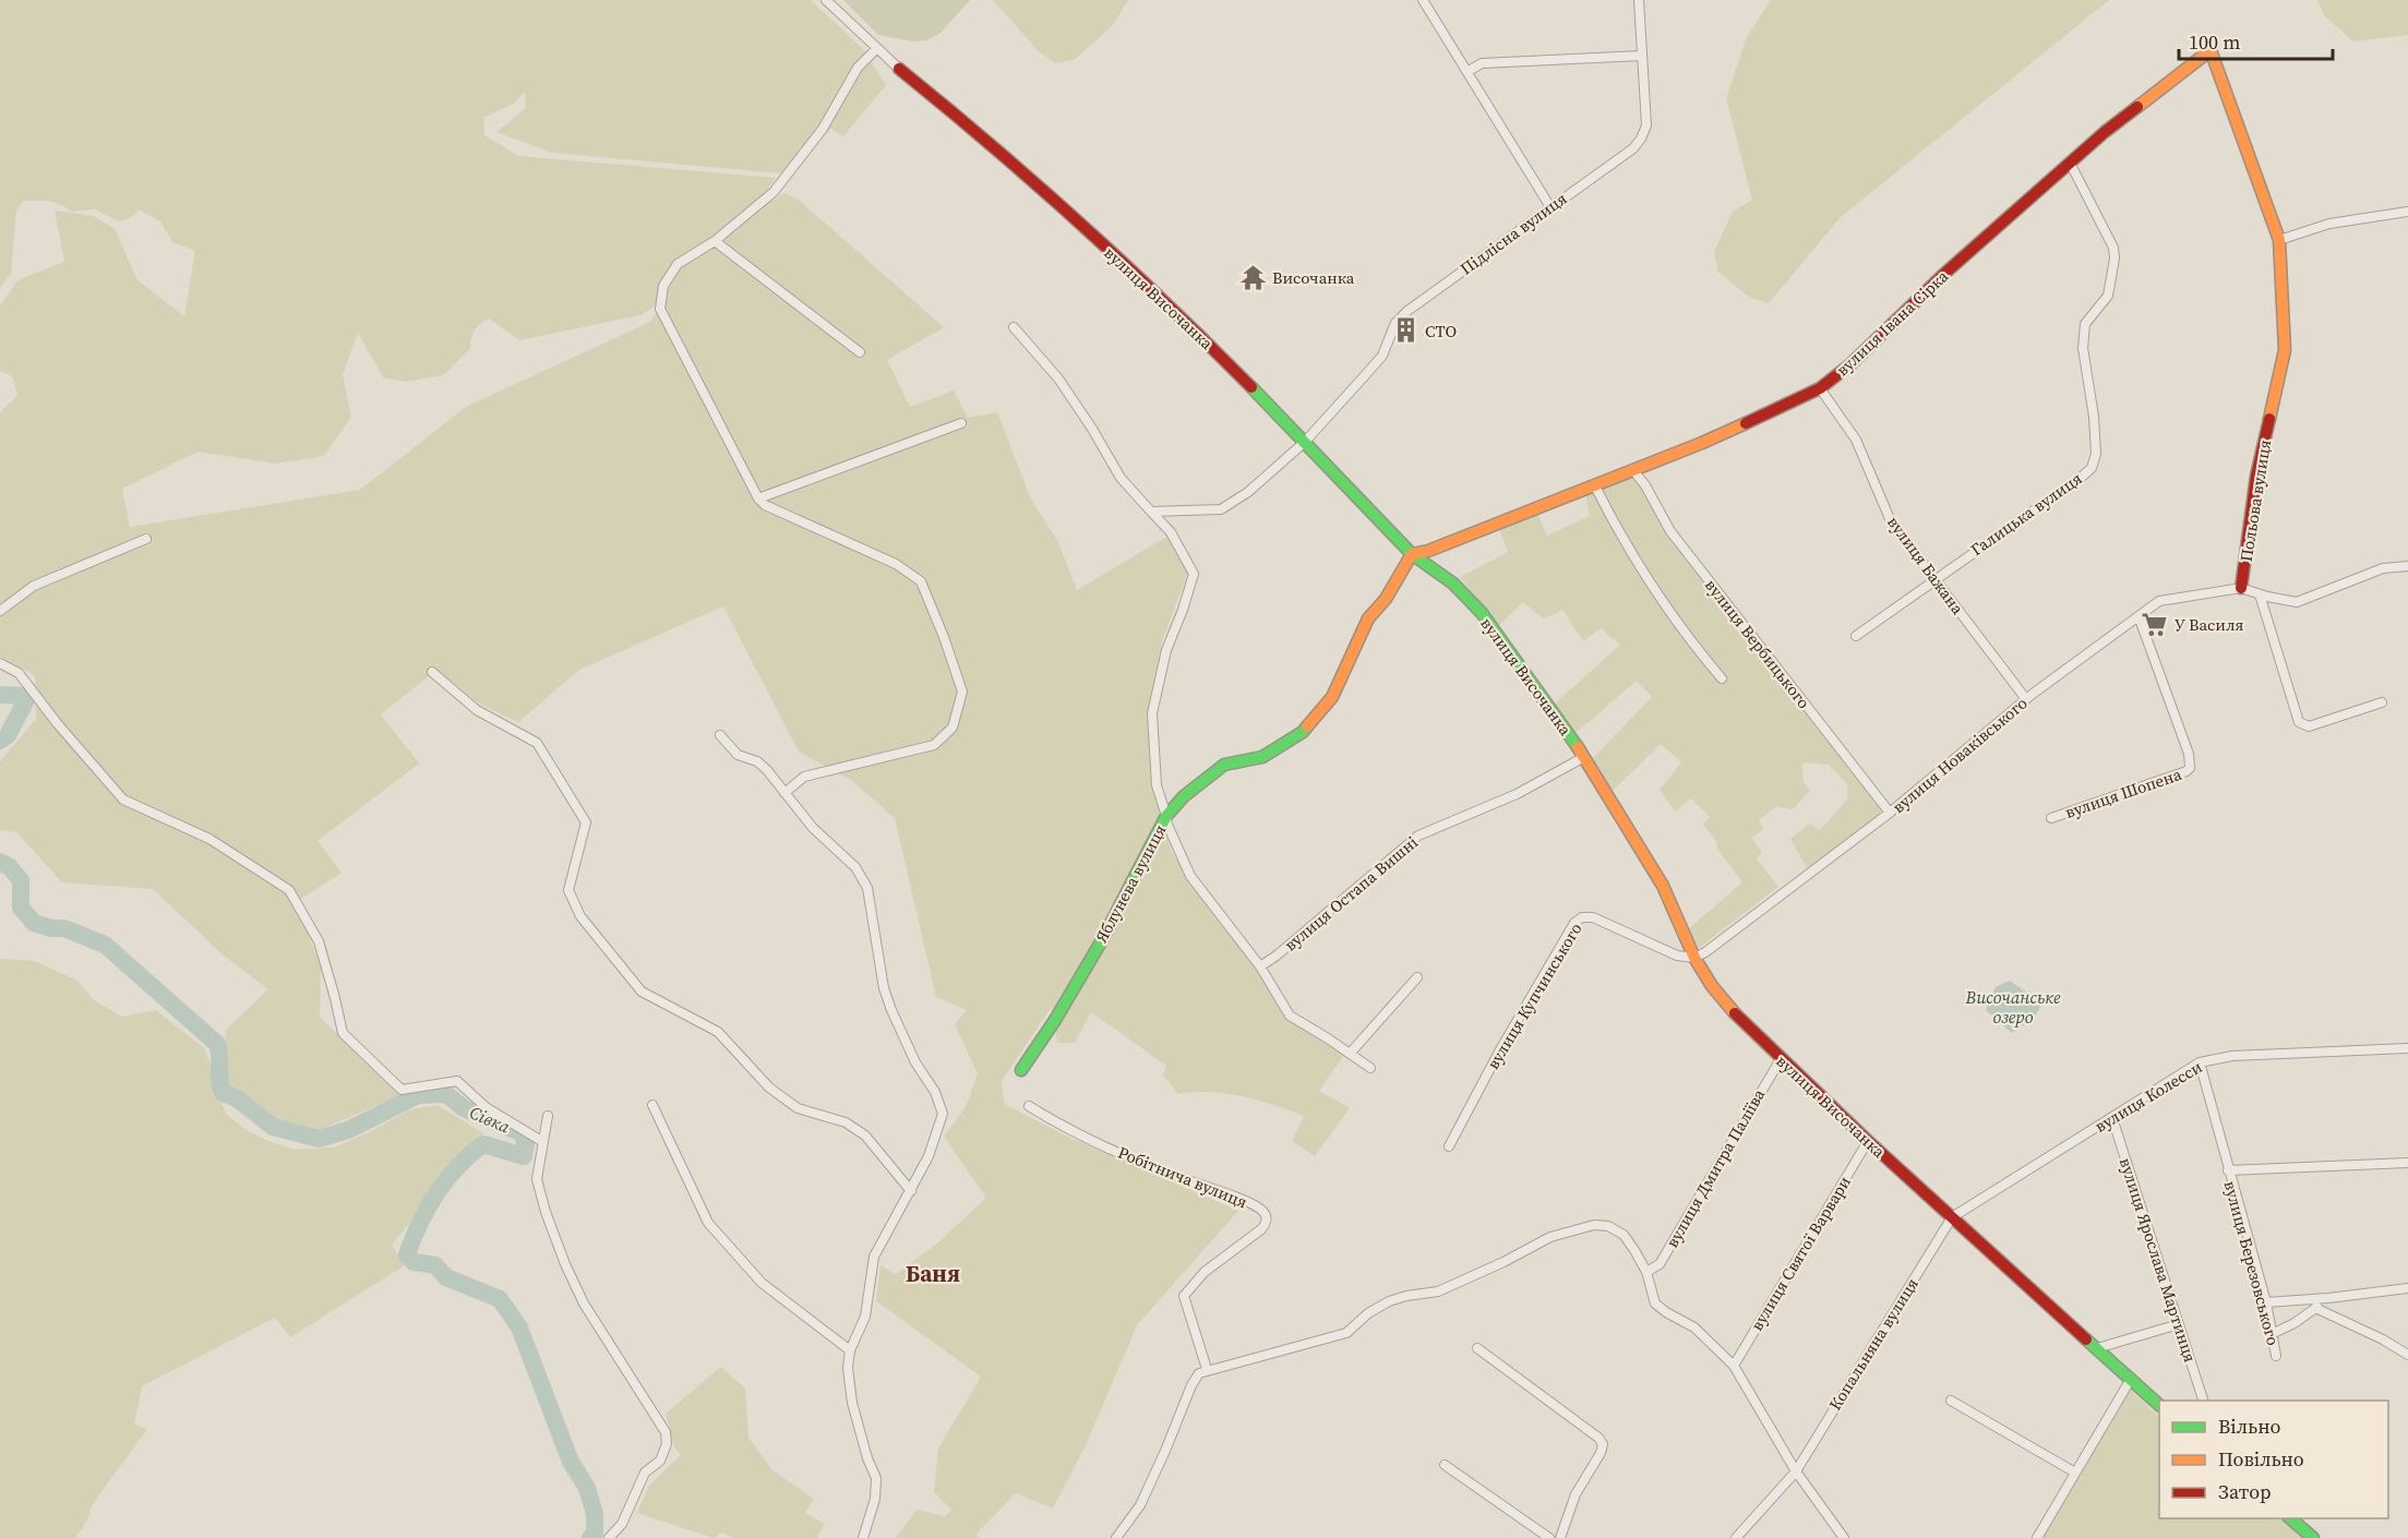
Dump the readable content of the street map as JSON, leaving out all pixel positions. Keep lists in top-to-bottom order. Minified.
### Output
{"streets":{"street":["Підлісна вулиця","вулиця Височанка","вулиця Івана Сірка","Польова вулиця","Галицька вулиця","вулиця Бажана","вулиця Вербицького","вулиця Новаківського","вулиця Шопена","Яблунева вулиця","вулиця Остапа Вишні","вулиця Купчинського","вулиця Колесси","вулиця Дмитра Паліїва","Робітнича вулиця","вулиця Святої Варвари","вулиця Ярослава Мартинця","вулиця Березовського","Копальняна вулиця"]},"crossings":[["Підлісна вулиця","вулиця Височанка"],["вулиця Височанка","вулиця Івана Сірка"],["вулиця Височанка","вулиця Новаківського"],["вулиця Височанка","Яблунева вулиця"],["вулиця Височанка","вулиця Остапа Вишні"],["вулиця Височанка","вулиця Купчинського"],["вулиця Височанка","вулиця Колесси"],["вулиця Височанка","вулиця Дмитра Паліїва"],["вулиця Височанка","вулиця Святої Варвари"],["вулиця Височанка","Копальняна вулиця"],["вулиця Івана Сірка","Польова вулиця"],["вулиця Івана Сірка","Галицька вулиця"],["вулиця Івана Сірка","вулиця Бажана"],["вулиця Івана Сірка","вулиця Вербицького"],["вулиця Івана Сірка","Яблунева вулиця"],["Польова вулиця","вулиця Новаківського"],["Галицька вулиця","вулиця Бажана"],["вулиця Бажана","вулиця Новаківського"],["вулиця Вербицького","вулиця Новаківського"],["вулиця Новаківського","вулиця Шопена"],["вулиця Новаківського","вулиця Купчинського"],["вулиця Колесси","вулиця Ярослава Мартинця"],["вулиця Колесси","вулиця Березовського"],["вулиця Колесси","Копальняна вулиця"]],"districts":["Баня"],"water":["Височанське озеро","Сівка"],"places":{"temple":["Височанка"],"building":["СТО"],"supermarket":["У Василя"]},"legend":["Вільно","Повільно","Затор"],"scale_bar":"100 m"}
